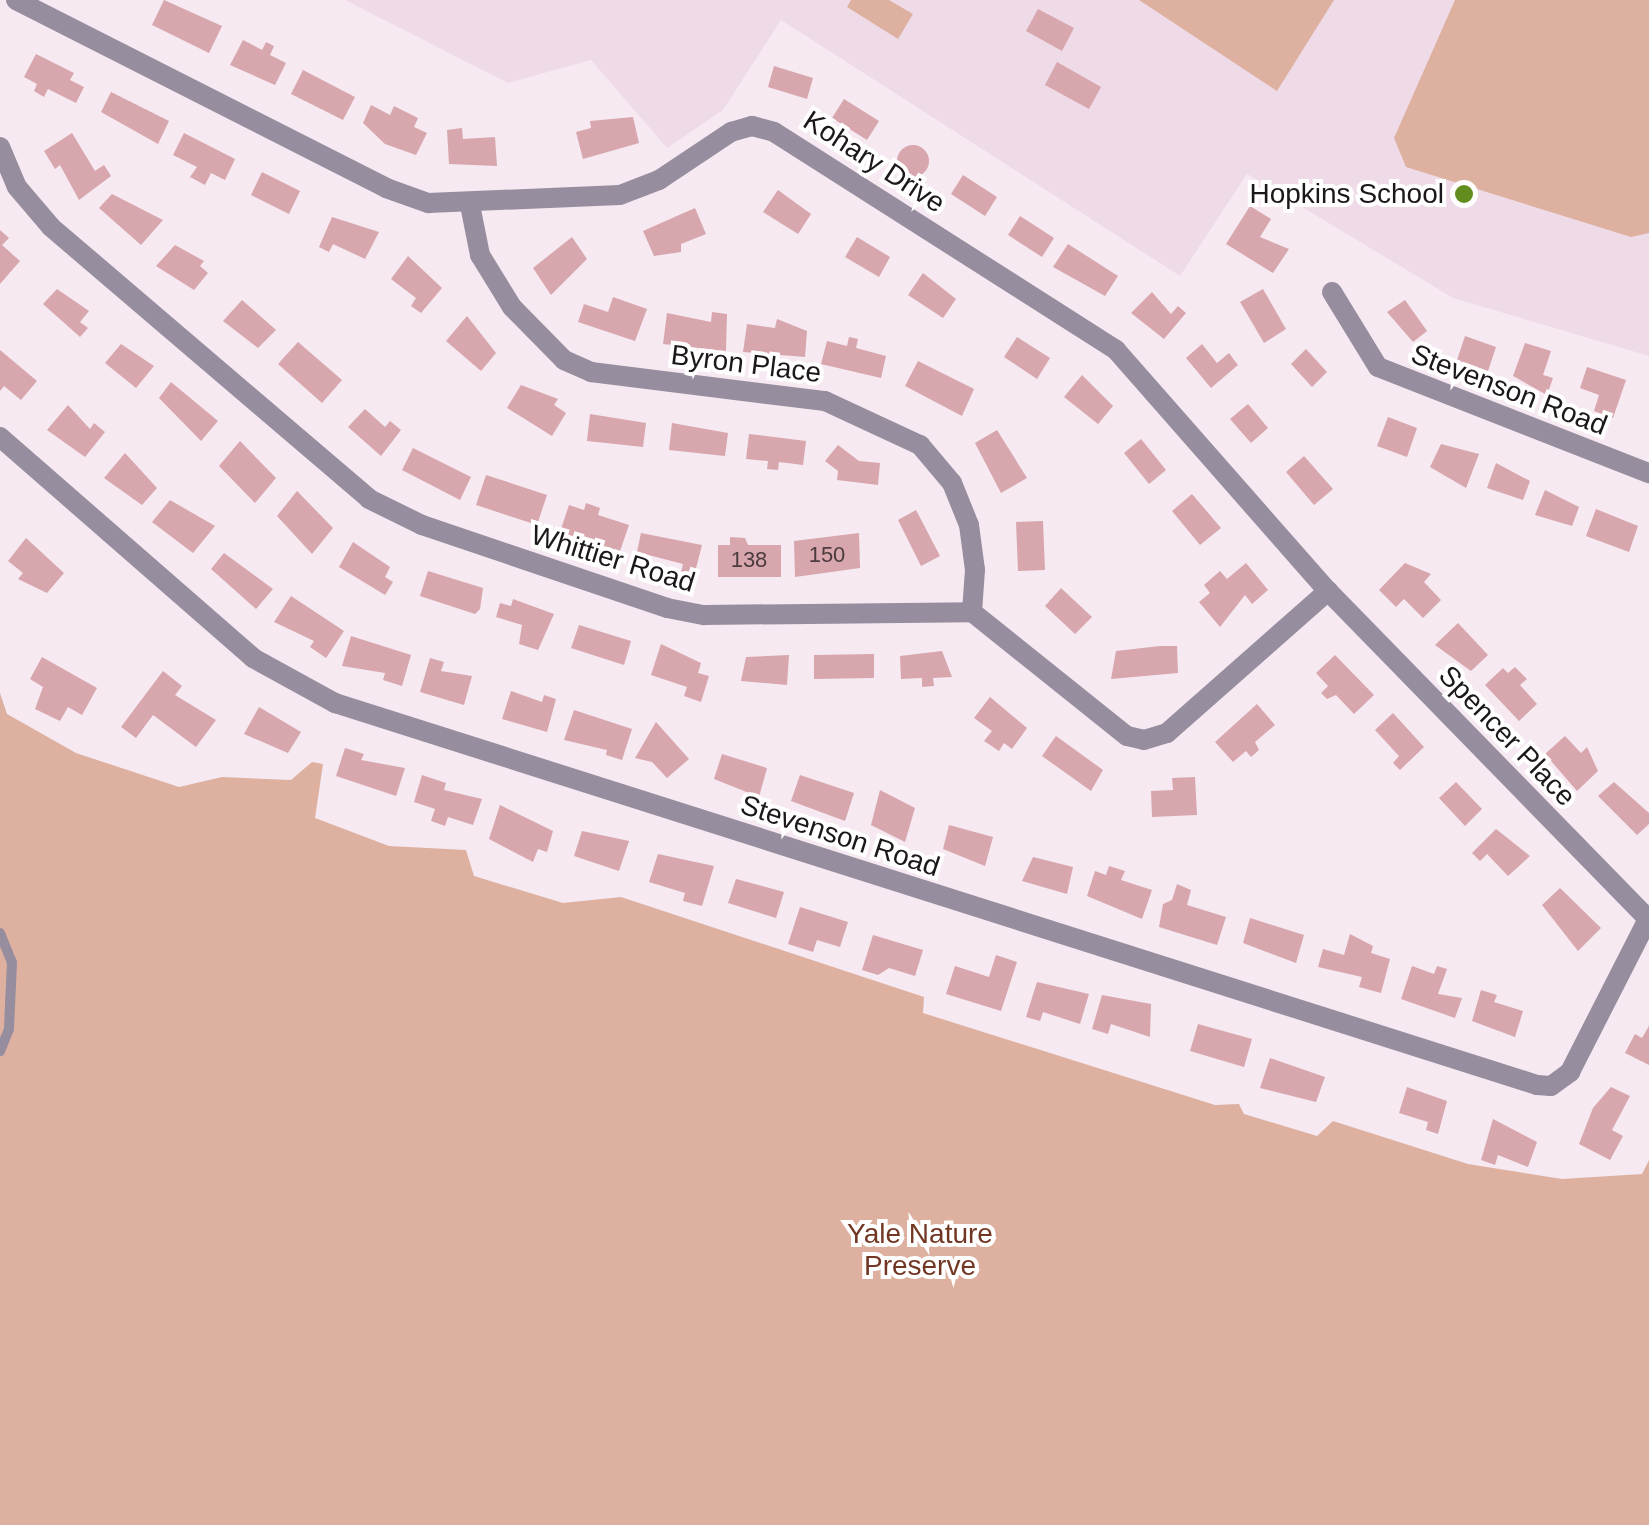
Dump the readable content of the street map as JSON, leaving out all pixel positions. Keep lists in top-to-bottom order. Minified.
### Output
{"streets":{"street":["Kohary Drive","Byron Place","Stevenson Road","Whittier Road","Spencer Place"]},"crossings":[["Kohary Drive","Byron Place"],["Kohary Drive","Spencer Place"],["Byron Place","Whittier Road"],["Stevenson Road","Spencer Place"]],"parks":["Yale Nature Preserve"],"places":["Hopkins School"],"house_numbers":["150","138"]}
